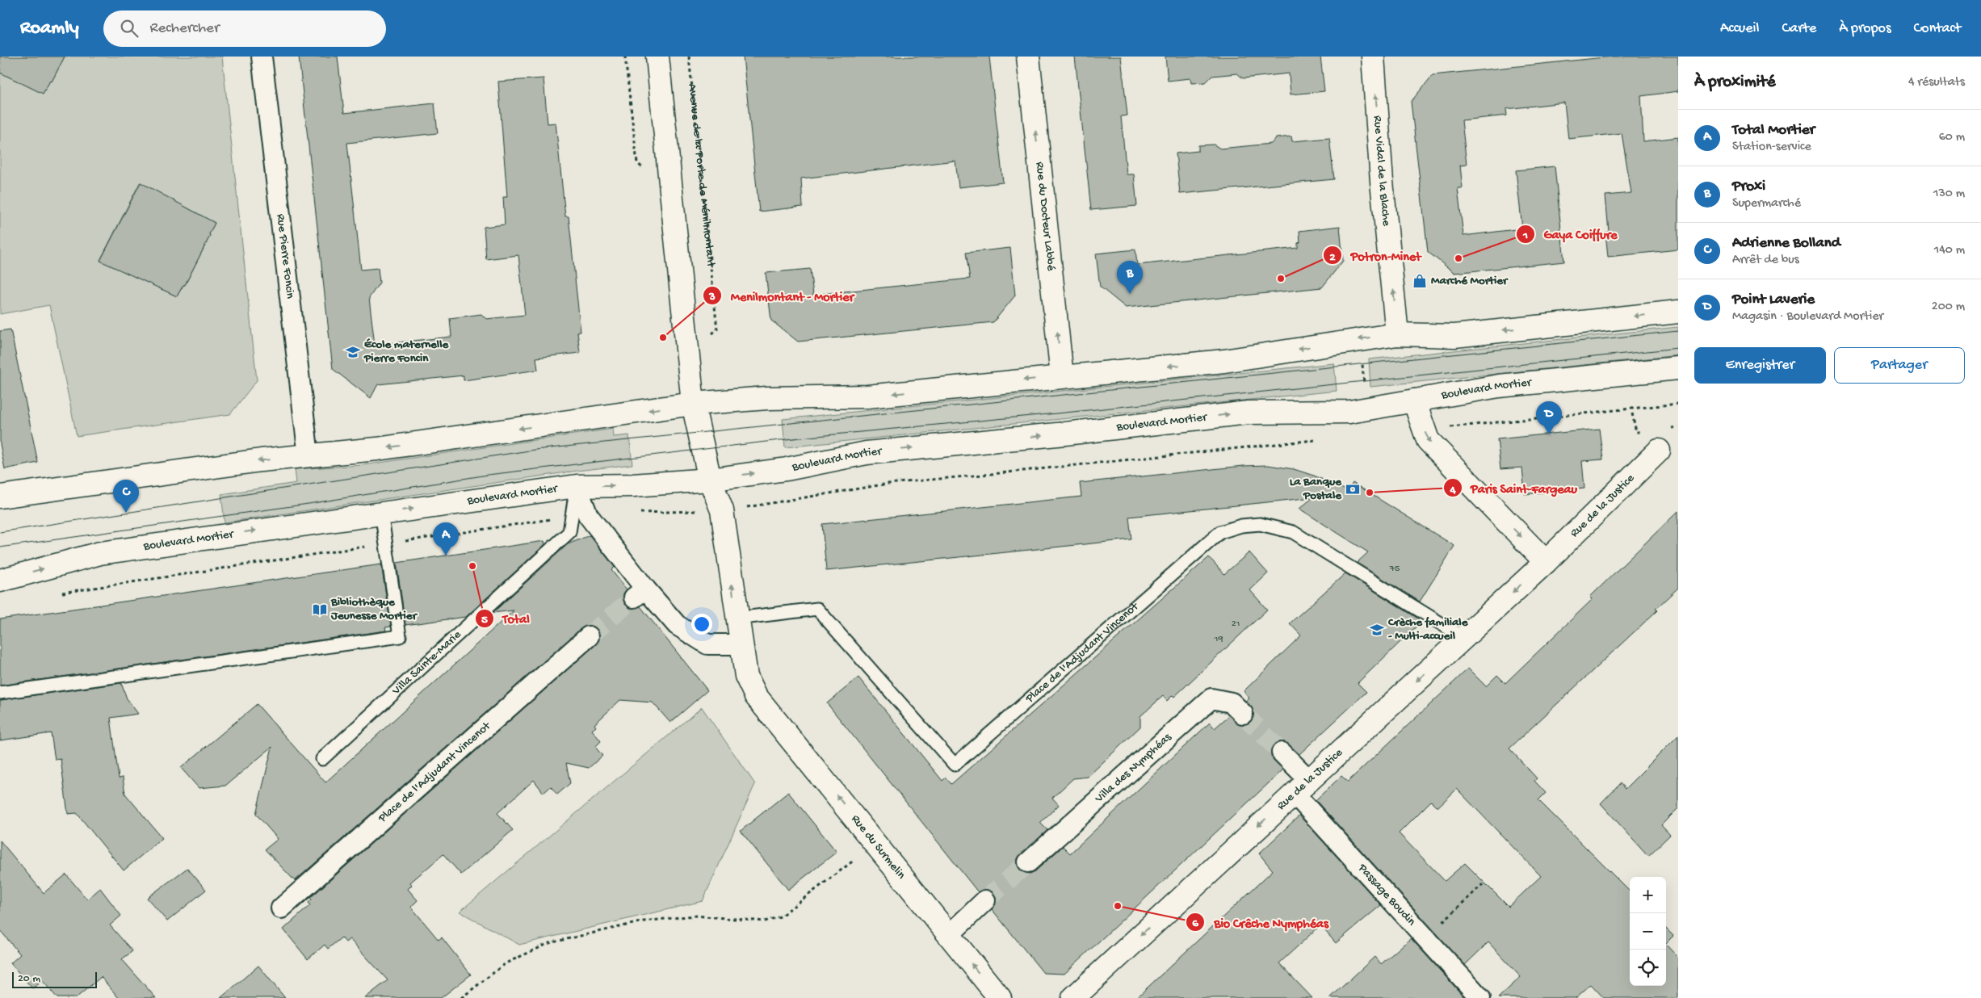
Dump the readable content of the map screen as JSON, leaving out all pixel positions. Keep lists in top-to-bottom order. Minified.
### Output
{"streets":{"main road":["Rue Vidal de la Blache","Rue du Docteur Labbé","Boulevard Mortier","Rue de la Justice","Rue du Surmelin"],"street":["Rue Pierre Foncin","Place de l'Adjudant Vincenot","Villa des Nymphéas","Passage Boudin"],"lane":["Villa Sainte-Marie"],"path":["Avenue de la Porte de Ménilmontant"]},"crossings":[["Boulevard Mortier","Villa Sainte-Marie"],["Rue de la Justice","Place de l'Adjudant Vincenot"],["Rue de la Justice","Passage Boudin"]],"one_way":["Rue Vidal de la Blache","Rue du Docteur Labbé","Rue de la Justice","Rue du Surmelin"],"places":{"other":["Gaya Coiffure","Potron-Minet","Menilmontant - Mortier","Paris Saint-Fargeau","Total","Bio Crêche Nymphéas"],"shop":["Marché Mortier"],"school or university":["École maternelle Pierre Foncin","Crèche familiale - Multi-accueil"],"bank":["La Banque Postale"],"library":["Bibliothèque Jeunesse Mortier"]},"house_numbers":["75","21","19"],"scale_bar":"20 m","page":{"header":"Roamly","search":"Rechercher","nav":["Accueil","Carte","À propos","Contact"],"heading":["À proximité","4 résultats"],"list":[{"mark":"A","name":"Total Mortier","note":"Station-service","value":"60 m"},{"mark":"B","name":"Proxi","note":"Supermarché","value":"130 m"},{"mark":"C","name":"Adrienne Bolland","note":"Arrêt de bus","value":"140 m"},{"mark":"D","name":"Point Laverie","note":"Magasin · Boulevard Mortier","value":"200 m"}],"pins":["B","D","C","A"],"buttons":["Enregistrer","Partager"],"map_buttons":["+","−"],"scale":"20 m"}}
